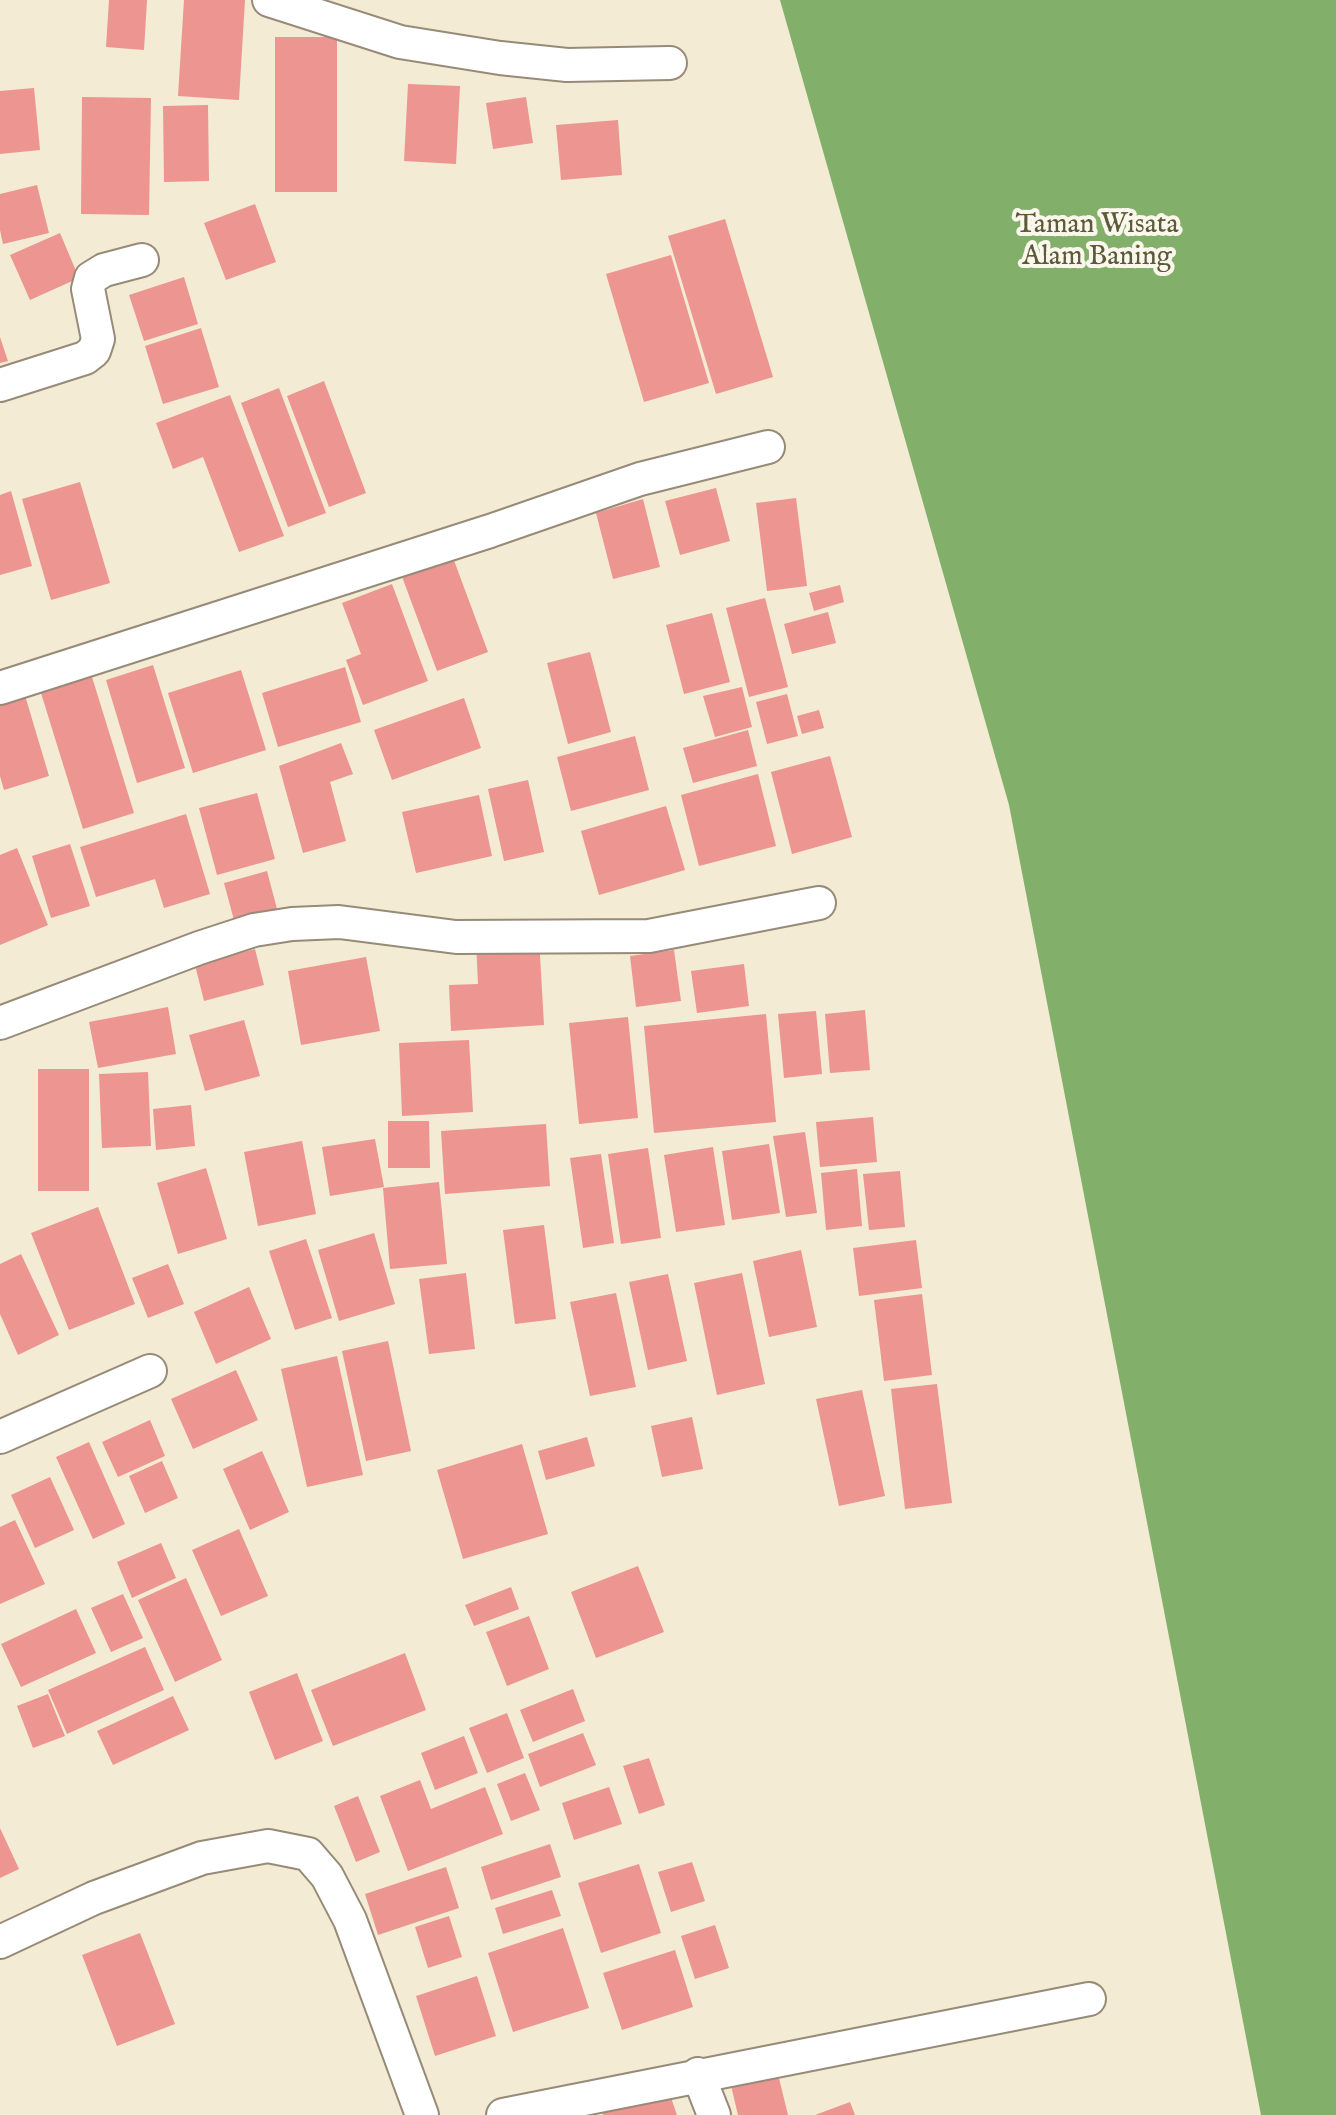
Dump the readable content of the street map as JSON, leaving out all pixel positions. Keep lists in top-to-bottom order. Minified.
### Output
{"parks":["Taman Wisata Alam Baning"]}
